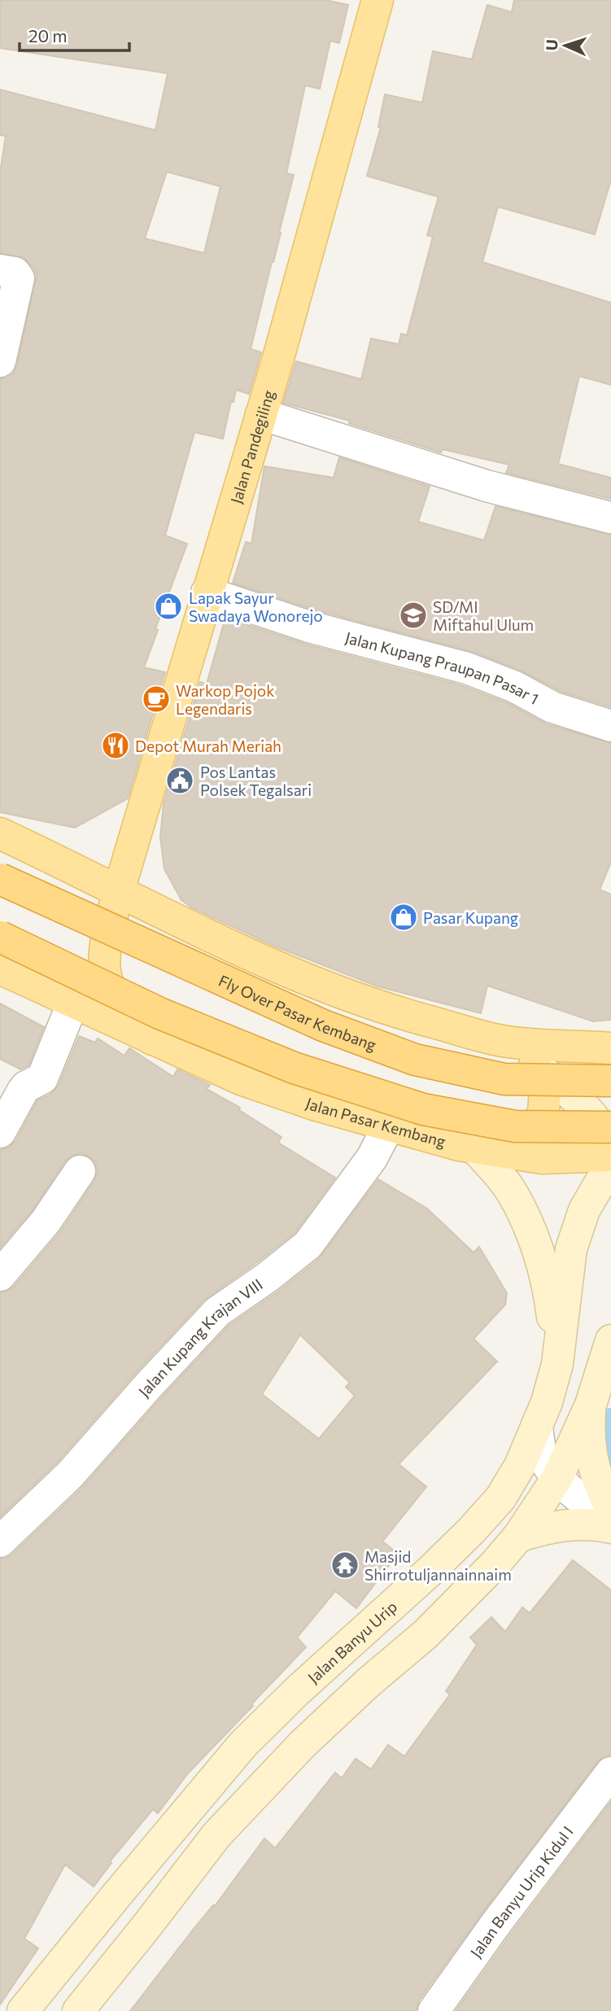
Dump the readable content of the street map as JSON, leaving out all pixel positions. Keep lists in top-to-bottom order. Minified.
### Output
{"streets":{"highway":["Fly Over Pasar Kembang"],"main road":["Jalan Pandegiling","Jalan Pasar Kembang","Jalan Banyu Urip"],"street":["Jalan Kupang Praupan Pasar 1","Jalan Kupang Krajan VIII","Jalan Banyu Urip Kidul I"]},"crossings":[["Jalan Pandegiling","Jalan Kupang Praupan Pasar 1"],["Jalan Pandegiling","Jalan Pasar Kembang"],["Jalan Pasar Kembang","Jalan Kupang Krajan VIII"]],"places":{"shop":["Lapak Sayur Swadaya Wonorejo","Pasar Kupang"],"school or university":["SD/MI Miftahul Ulum"],"cafe":["Warkop Pojok Legendaris"],"restaurant":["Depot Murah Meriah"],"public building":["Pos Lantas Polsek Tegalsari"],"temple":["Masjid Shirrotuljannainnaim"]},"scale_bar":"20 m","north":"left"}
